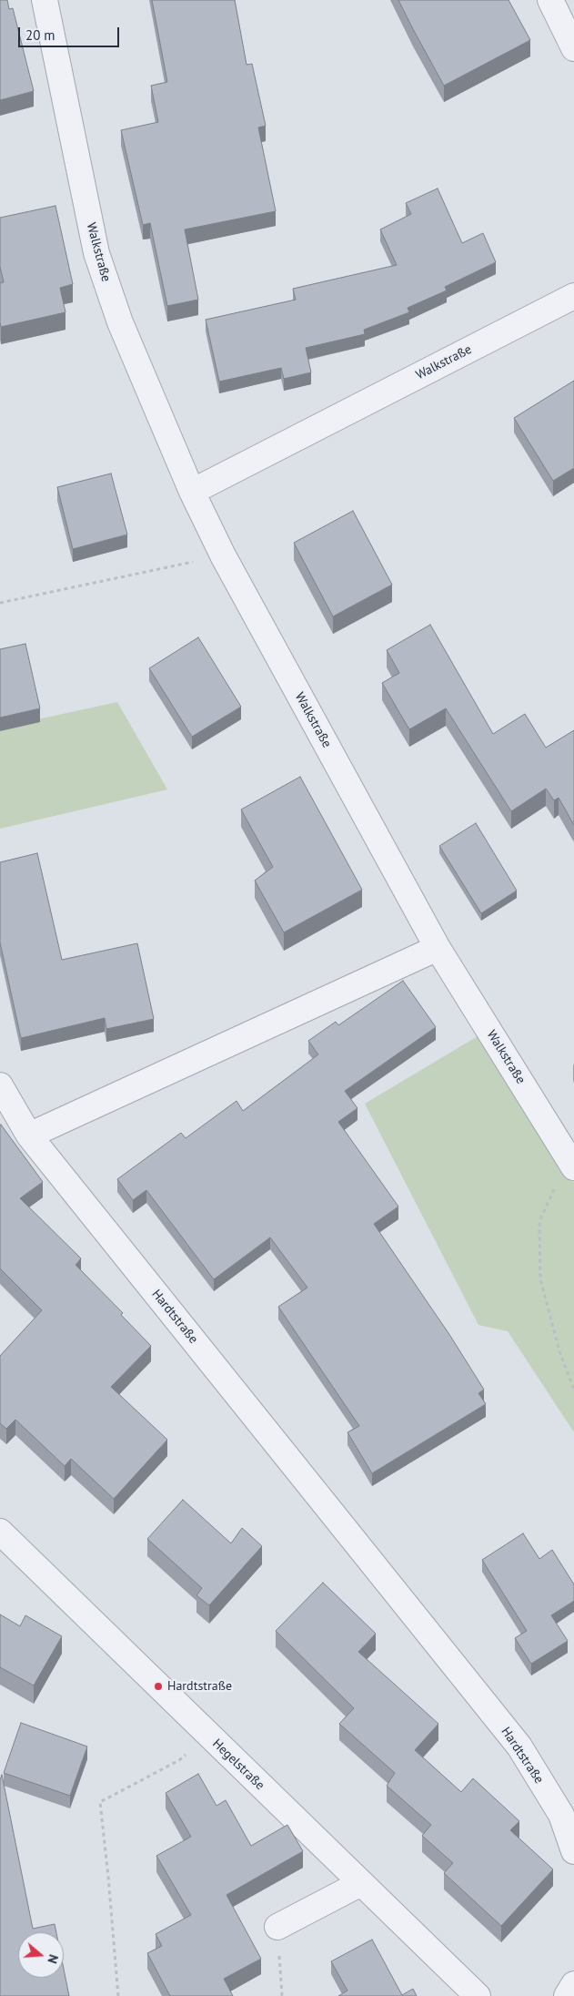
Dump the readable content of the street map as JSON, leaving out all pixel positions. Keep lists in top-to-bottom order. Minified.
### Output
{"streets":{"street":["Walkstraße","Hardtstraße","Hegelstraße"]},"places":["Hardtstraße"],"scale_bar":"20 m","north":"right"}
